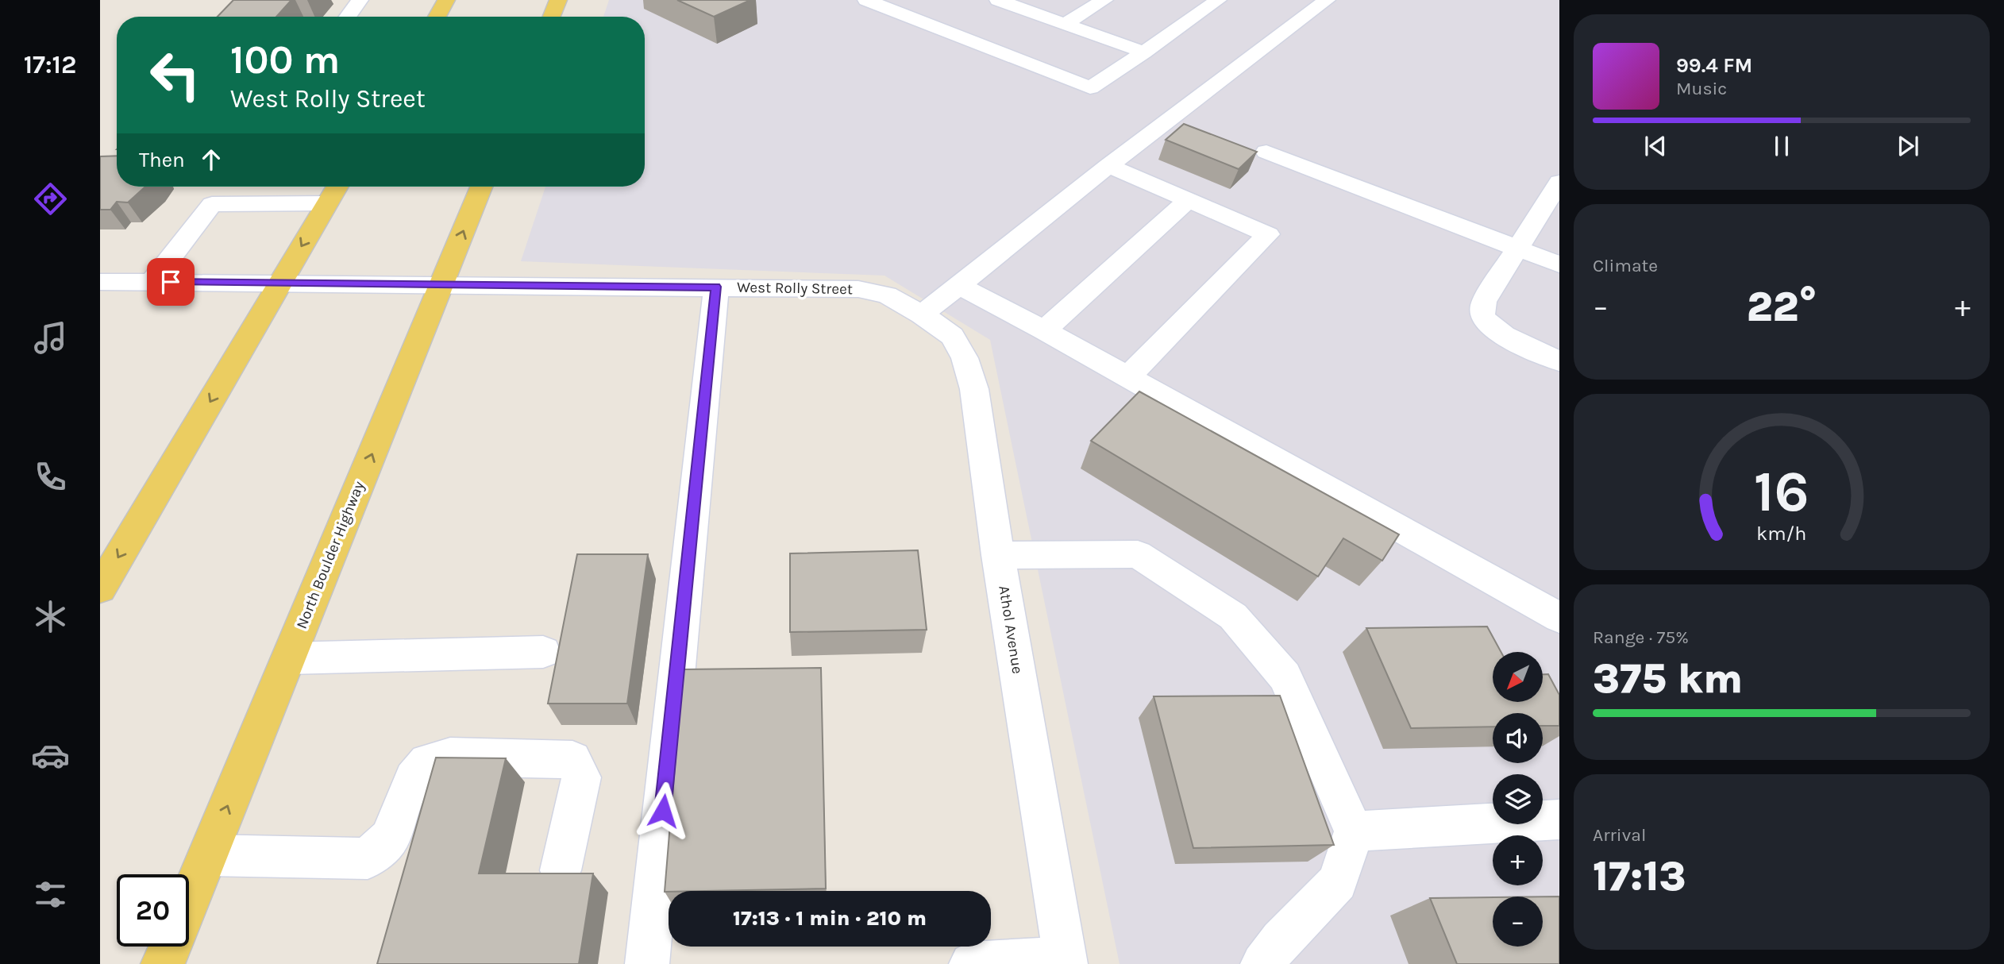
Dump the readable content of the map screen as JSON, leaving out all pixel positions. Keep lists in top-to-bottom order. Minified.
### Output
{"streets":{"main road":["North Boulder Highway"],"street":["West Rolly Street","Athol Avenue"]},"crossings":[["West Rolly Street","North Boulder Highway"],["West Rolly Street","Athol Avenue"]],"north":"bottom left","page":{"tabs":"17:12","turn":["100 m","West Rolly Street"],"song":["99.4 FM","Music"],"then":"Then","tile":["Climate",["Range · 75%","375 km"],["Arrival","17:13"]],"heat":["−","22°","+"],"map_buttons":["+","−"],"limit":"20","trip":"17:13 · 1 min · 210 m","gauge":["16","km/h"]}}
